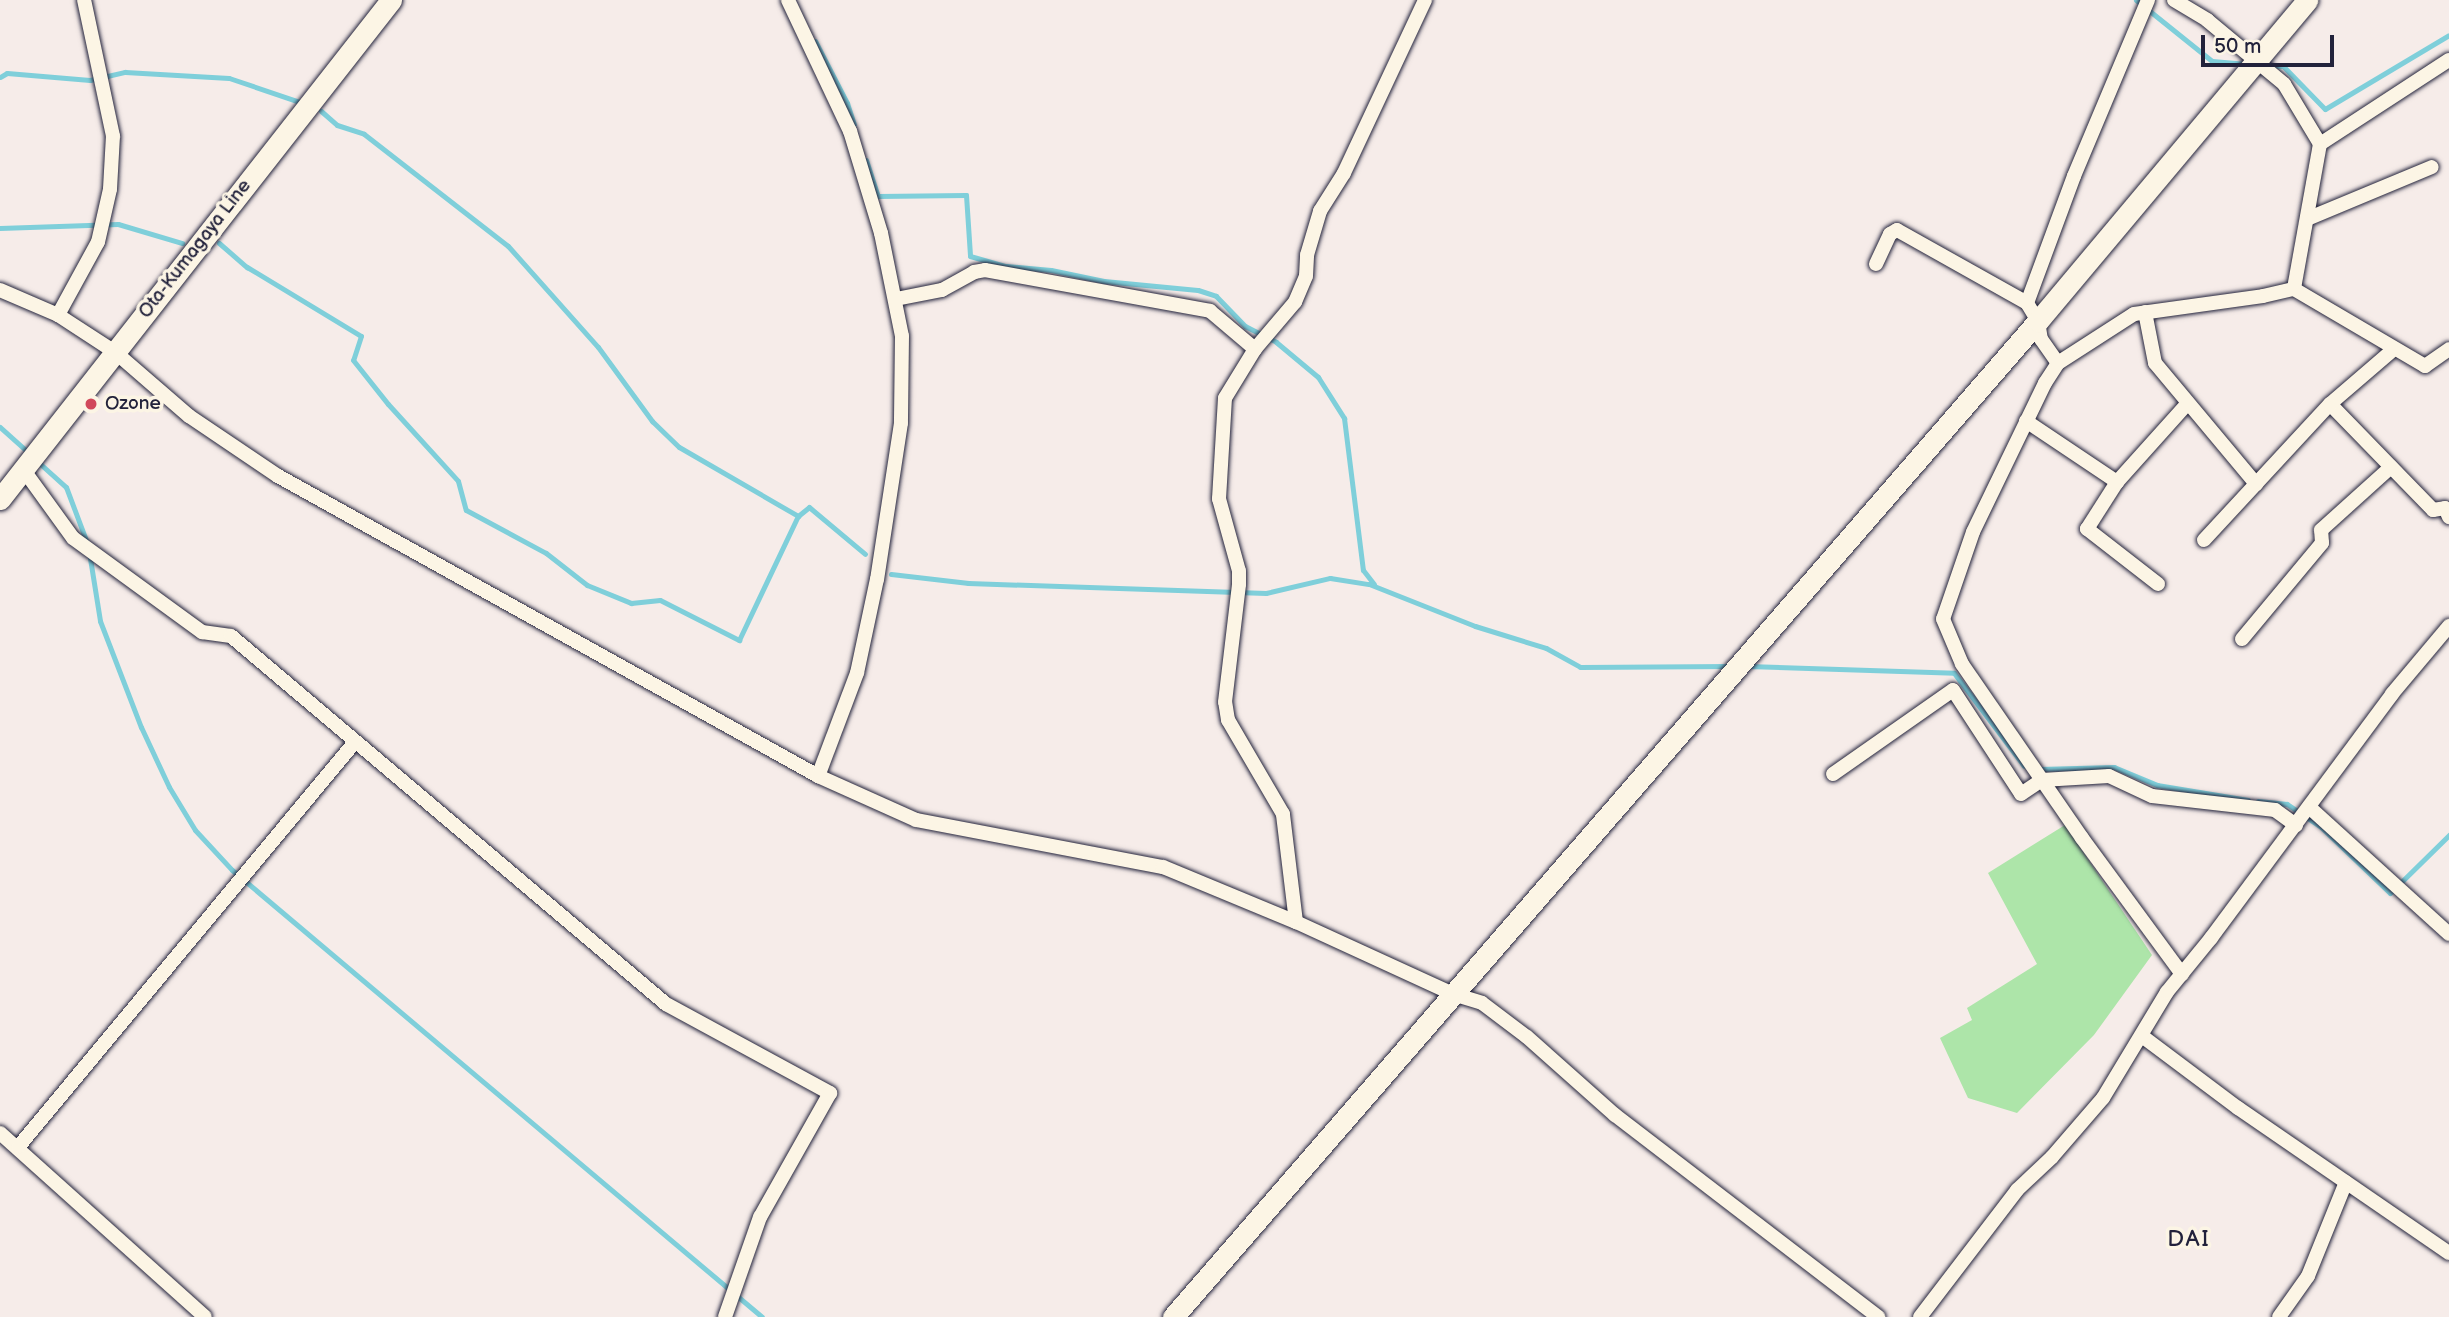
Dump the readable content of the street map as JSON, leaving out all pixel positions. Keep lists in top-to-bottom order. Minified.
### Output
{"streets":{"street":["Ota-Kumagaya Line"]},"districts":["DAI"],"places":["Ozone"],"scale_bar":"50 m"}
